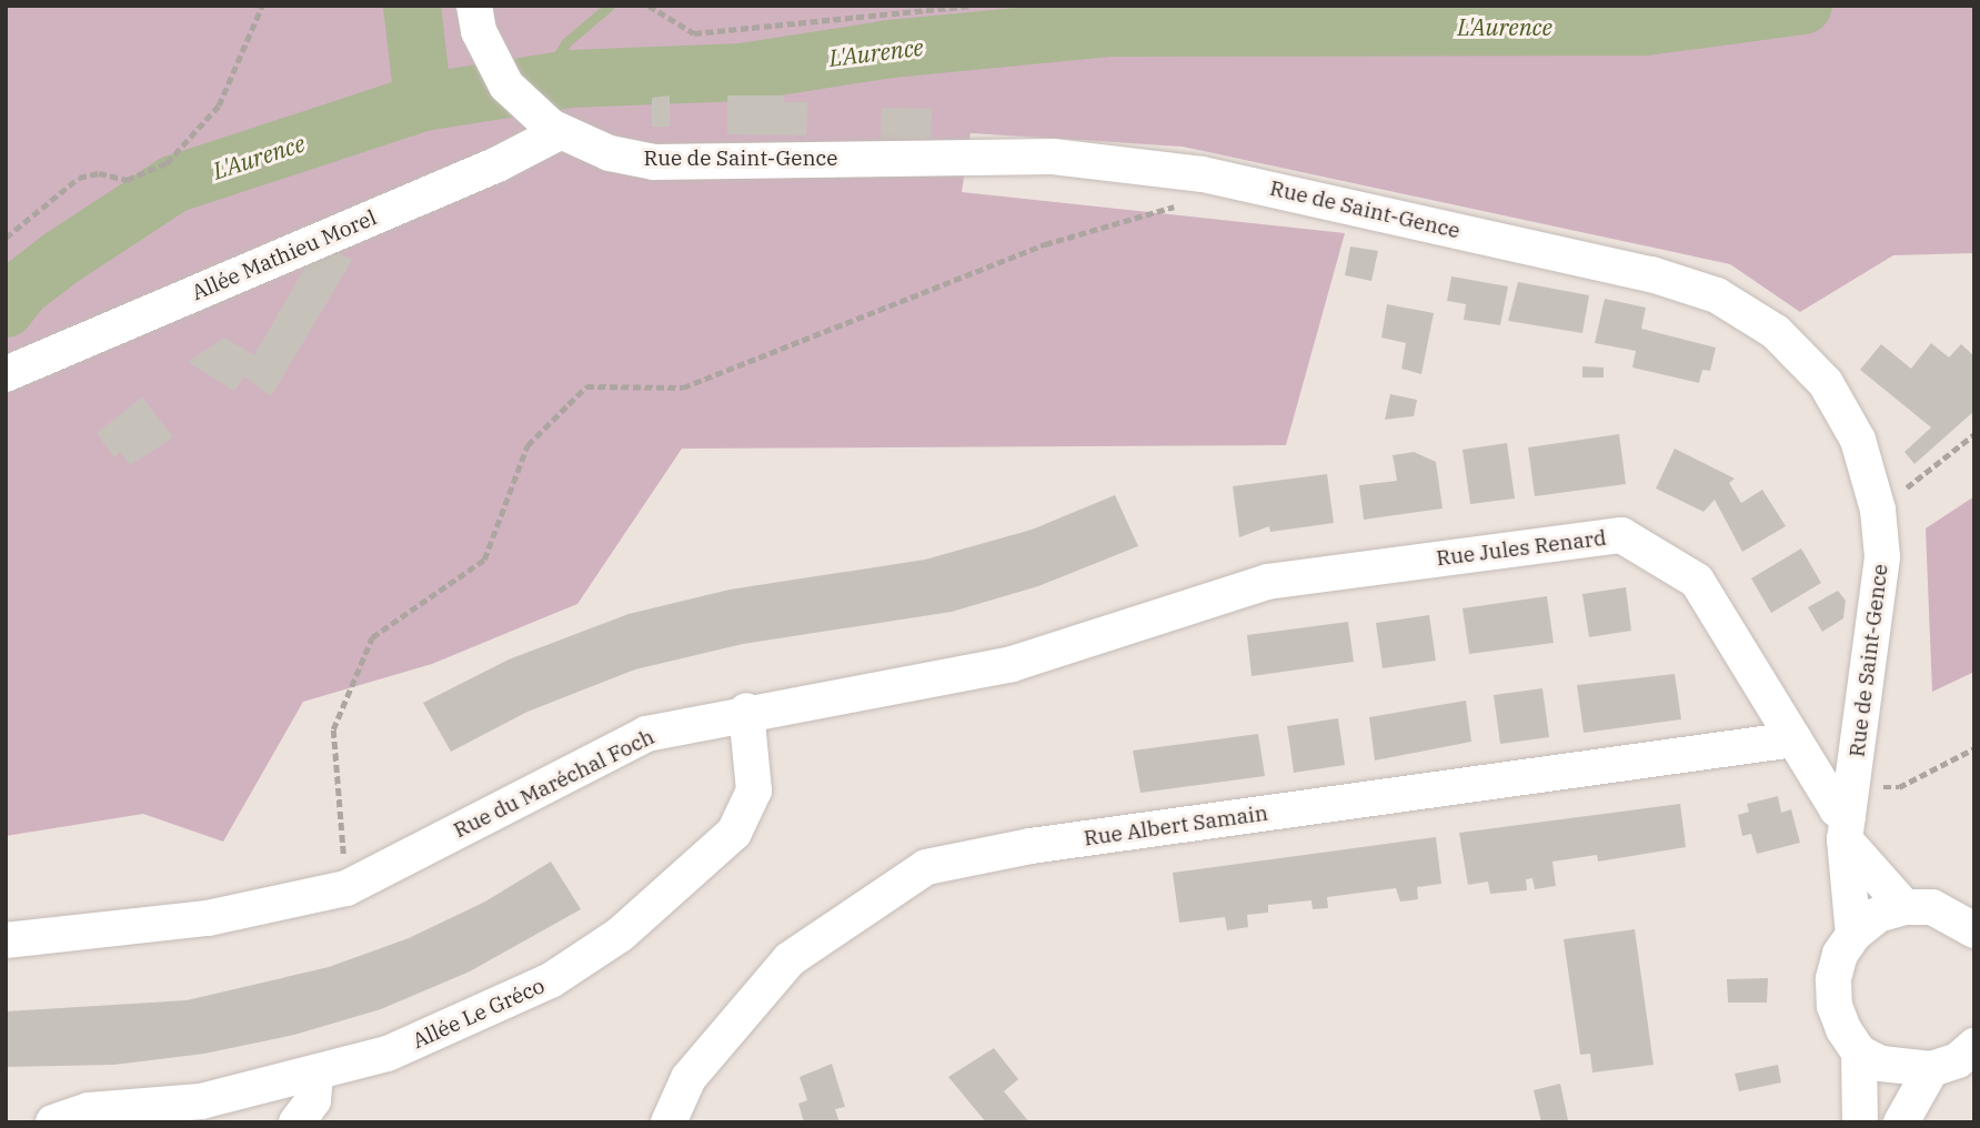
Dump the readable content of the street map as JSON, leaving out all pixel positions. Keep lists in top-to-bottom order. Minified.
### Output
{"streets":{"street":["Rue de Saint-Gence","Allée Mathieu Morel","Rue Jules Renard","Rue du Maréchal Foch","Rue Albert Samain","Allée Le Gréco"]},"crossings":[["Rue de Saint-Gence","Allée Mathieu Morel"],["Rue de Saint-Gence","Rue Jules Renard"],["Rue Jules Renard","Rue du Maréchal Foch"],["Rue Jules Renard","Rue Albert Samain"],["Rue du Maréchal Foch","Allée Le Gréco"]],"water":["L'Aurence"]}
